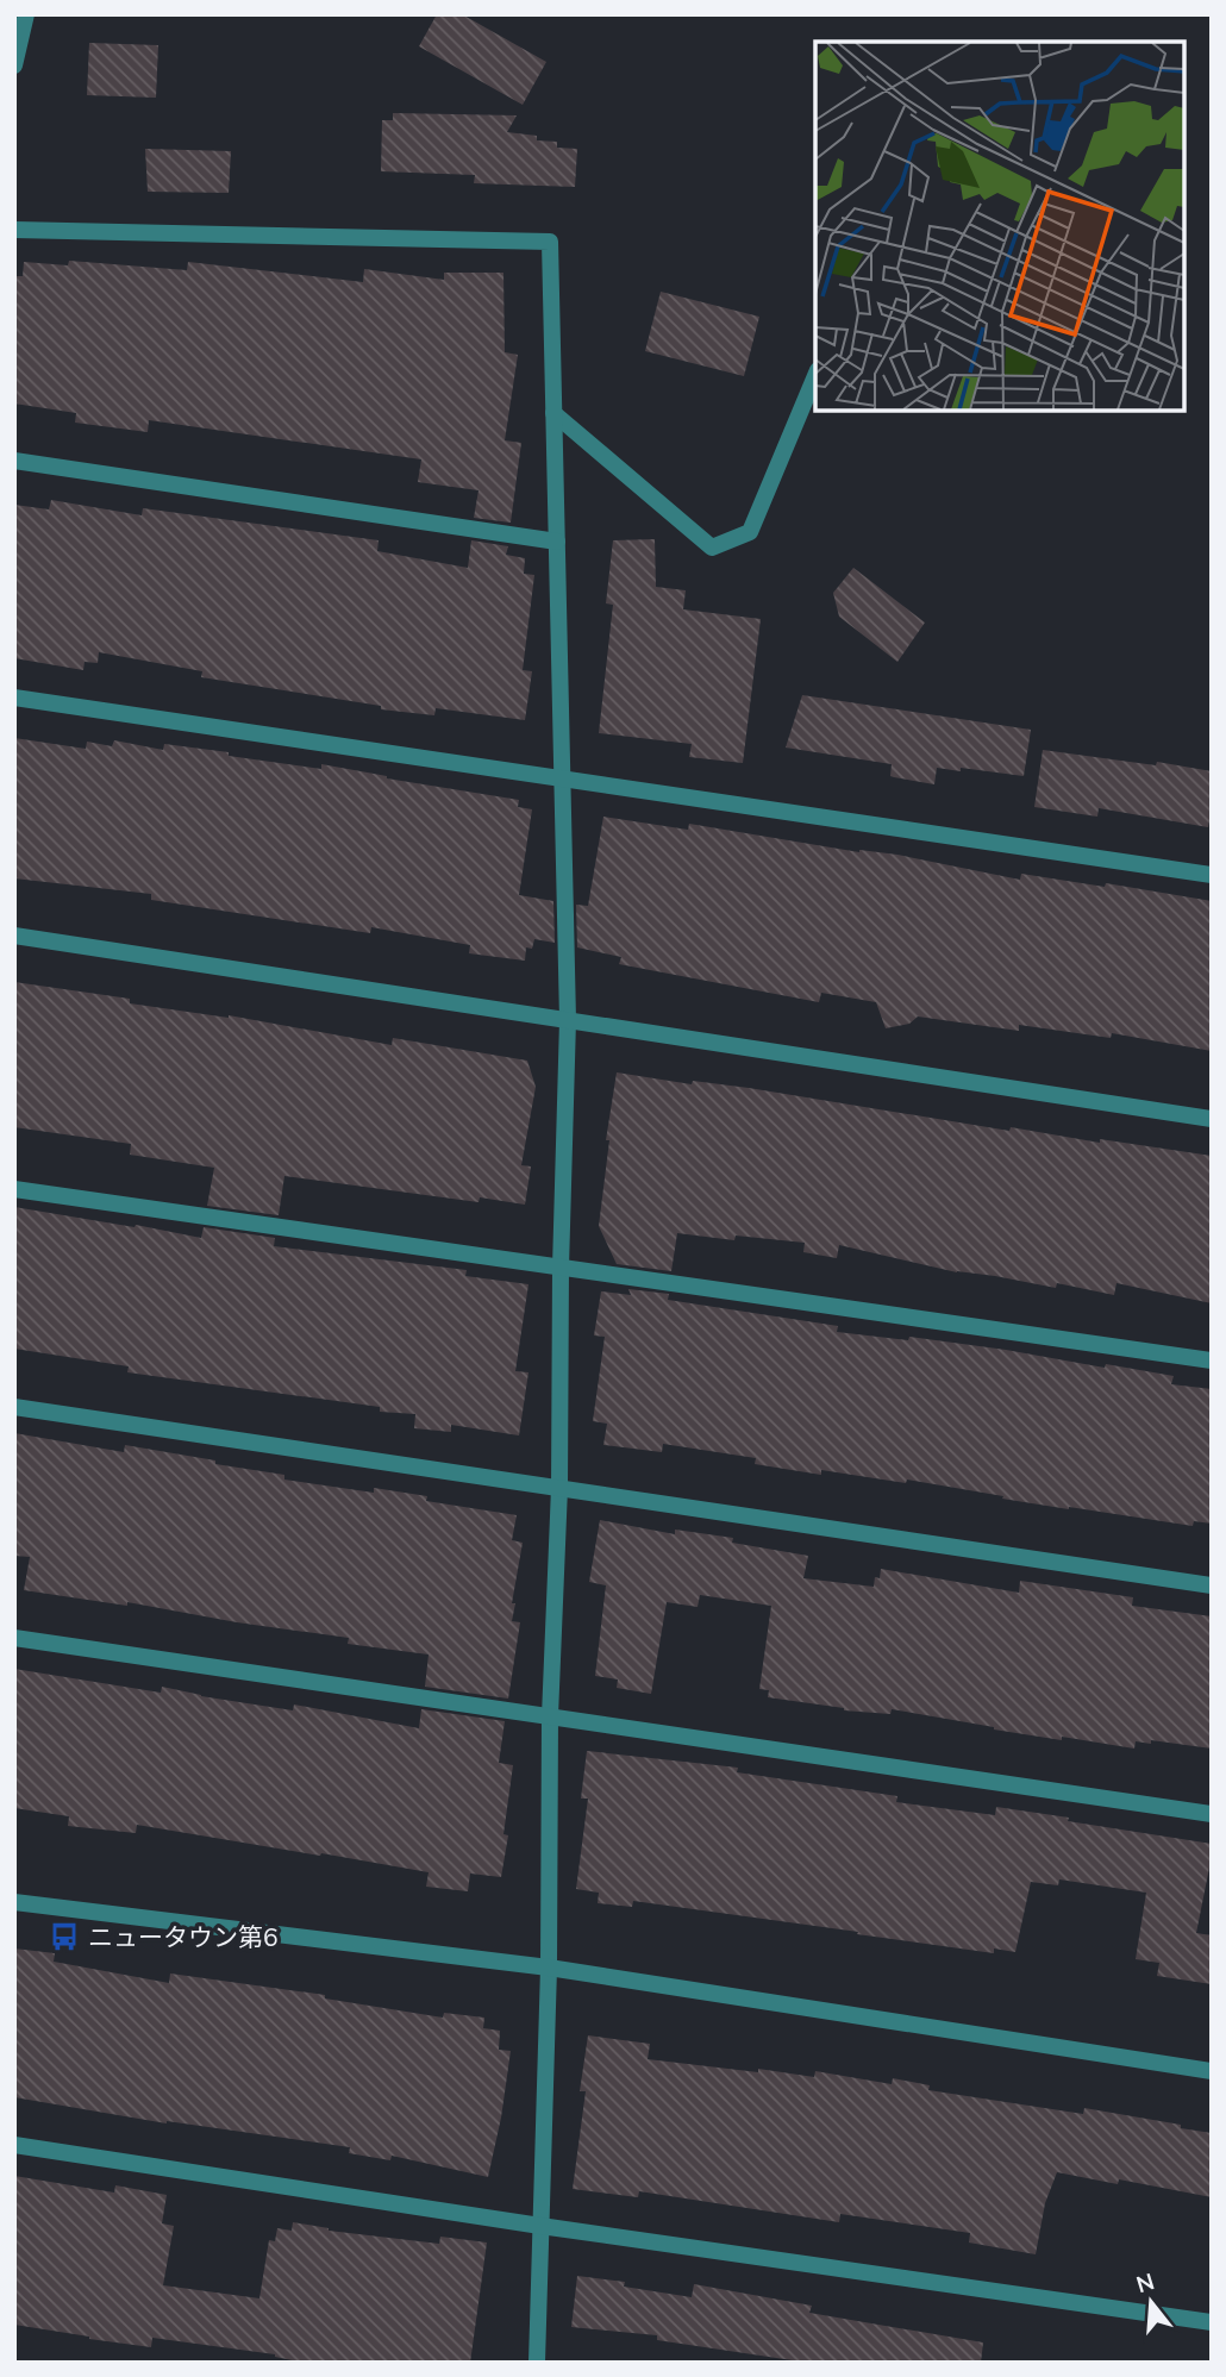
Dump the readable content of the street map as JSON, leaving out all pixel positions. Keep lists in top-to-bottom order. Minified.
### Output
{"places":{"bus stop":["ニュータウン第6"]},"north":"top"}
